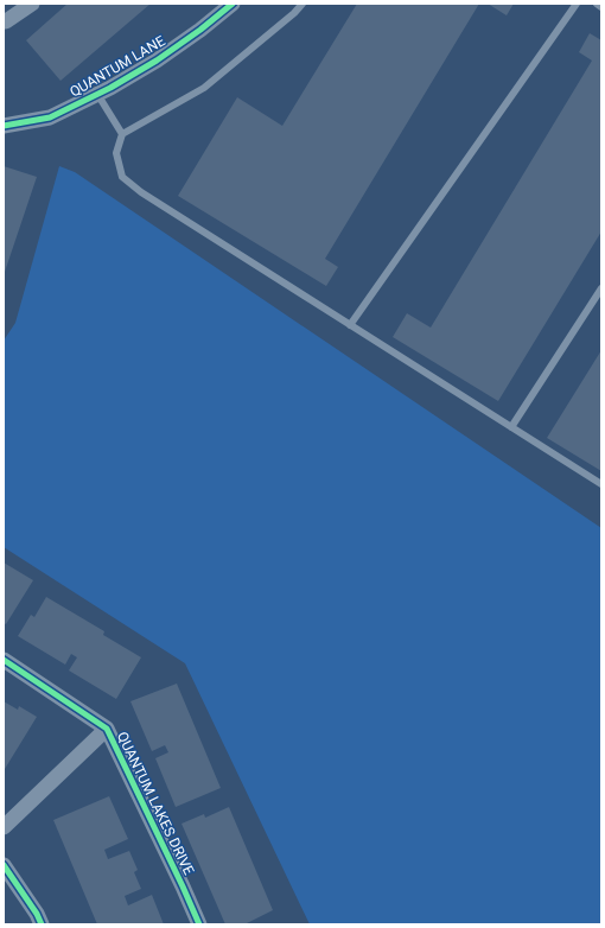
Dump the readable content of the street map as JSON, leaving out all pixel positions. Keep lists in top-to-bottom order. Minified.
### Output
{"streets":{"street":["QUANTUM LANE","QUANTUM LAKES DRIVE"]}}
